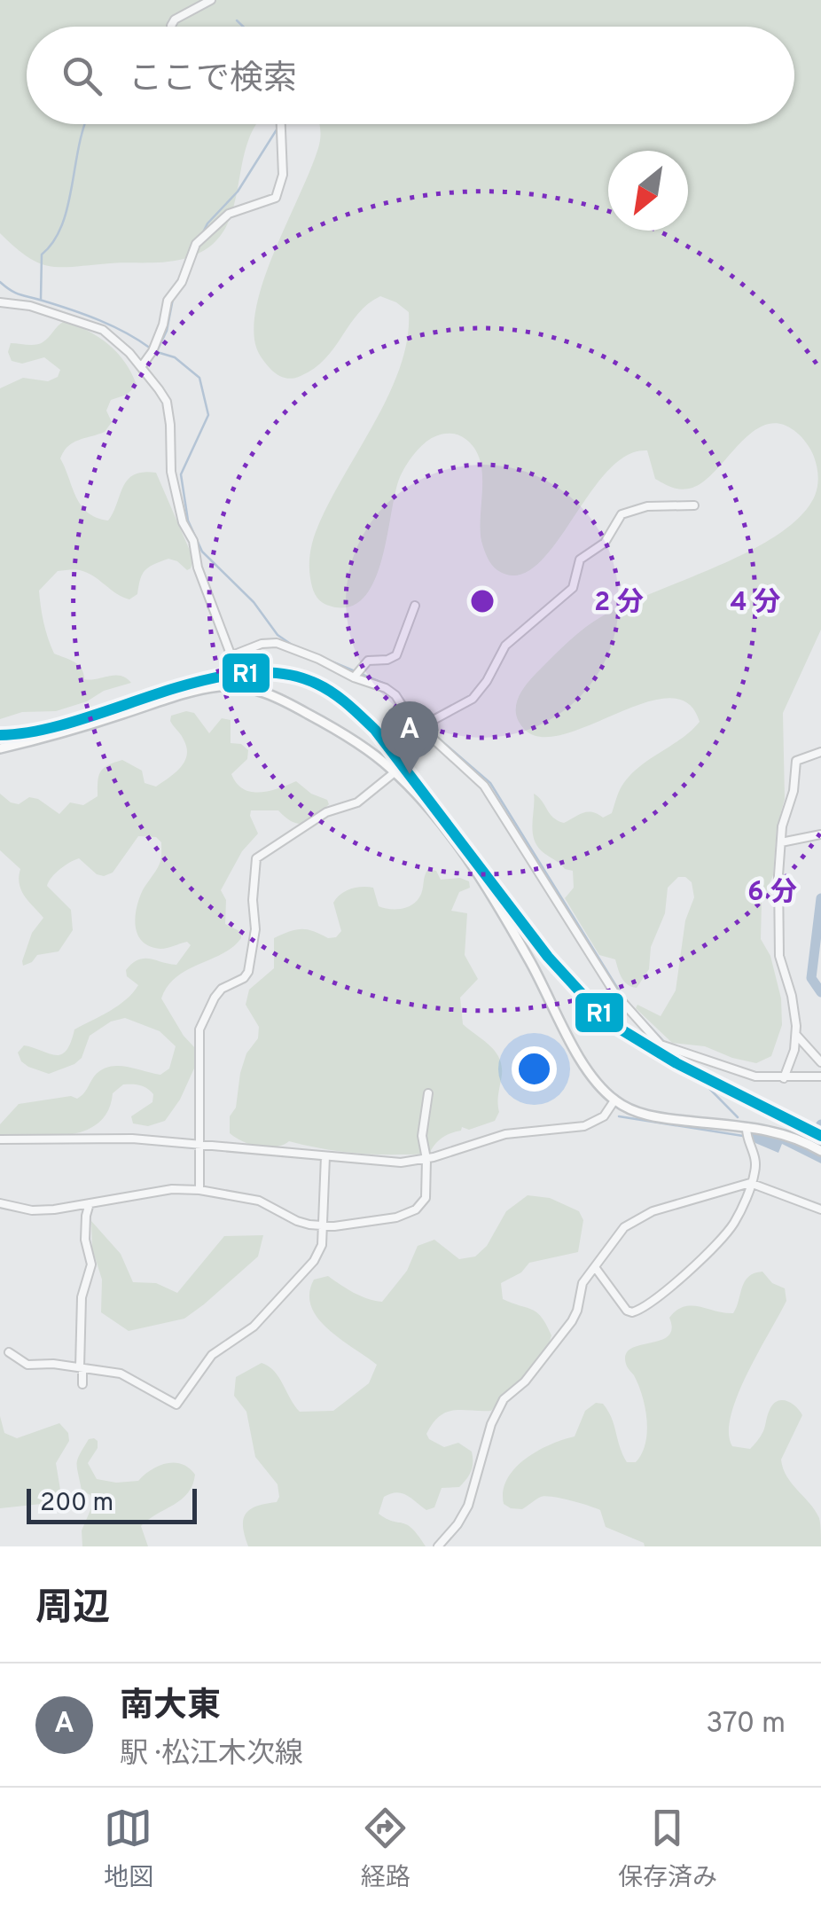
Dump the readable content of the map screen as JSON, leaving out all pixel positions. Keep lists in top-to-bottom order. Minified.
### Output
{"lines":["transit line R1"],"scale_bar":"200 m","north":"bottom left","page":{"search":"ここで検索","pins":"A","scale":"200 m","heading":"周辺","list":[{"mark":"A","name":"南大東","note":"駅 · 松江木次線","value":"370 m"}],"nav":["地図","経路","保存済み"]},"rings":["2 分","4 分","6 分"]}
